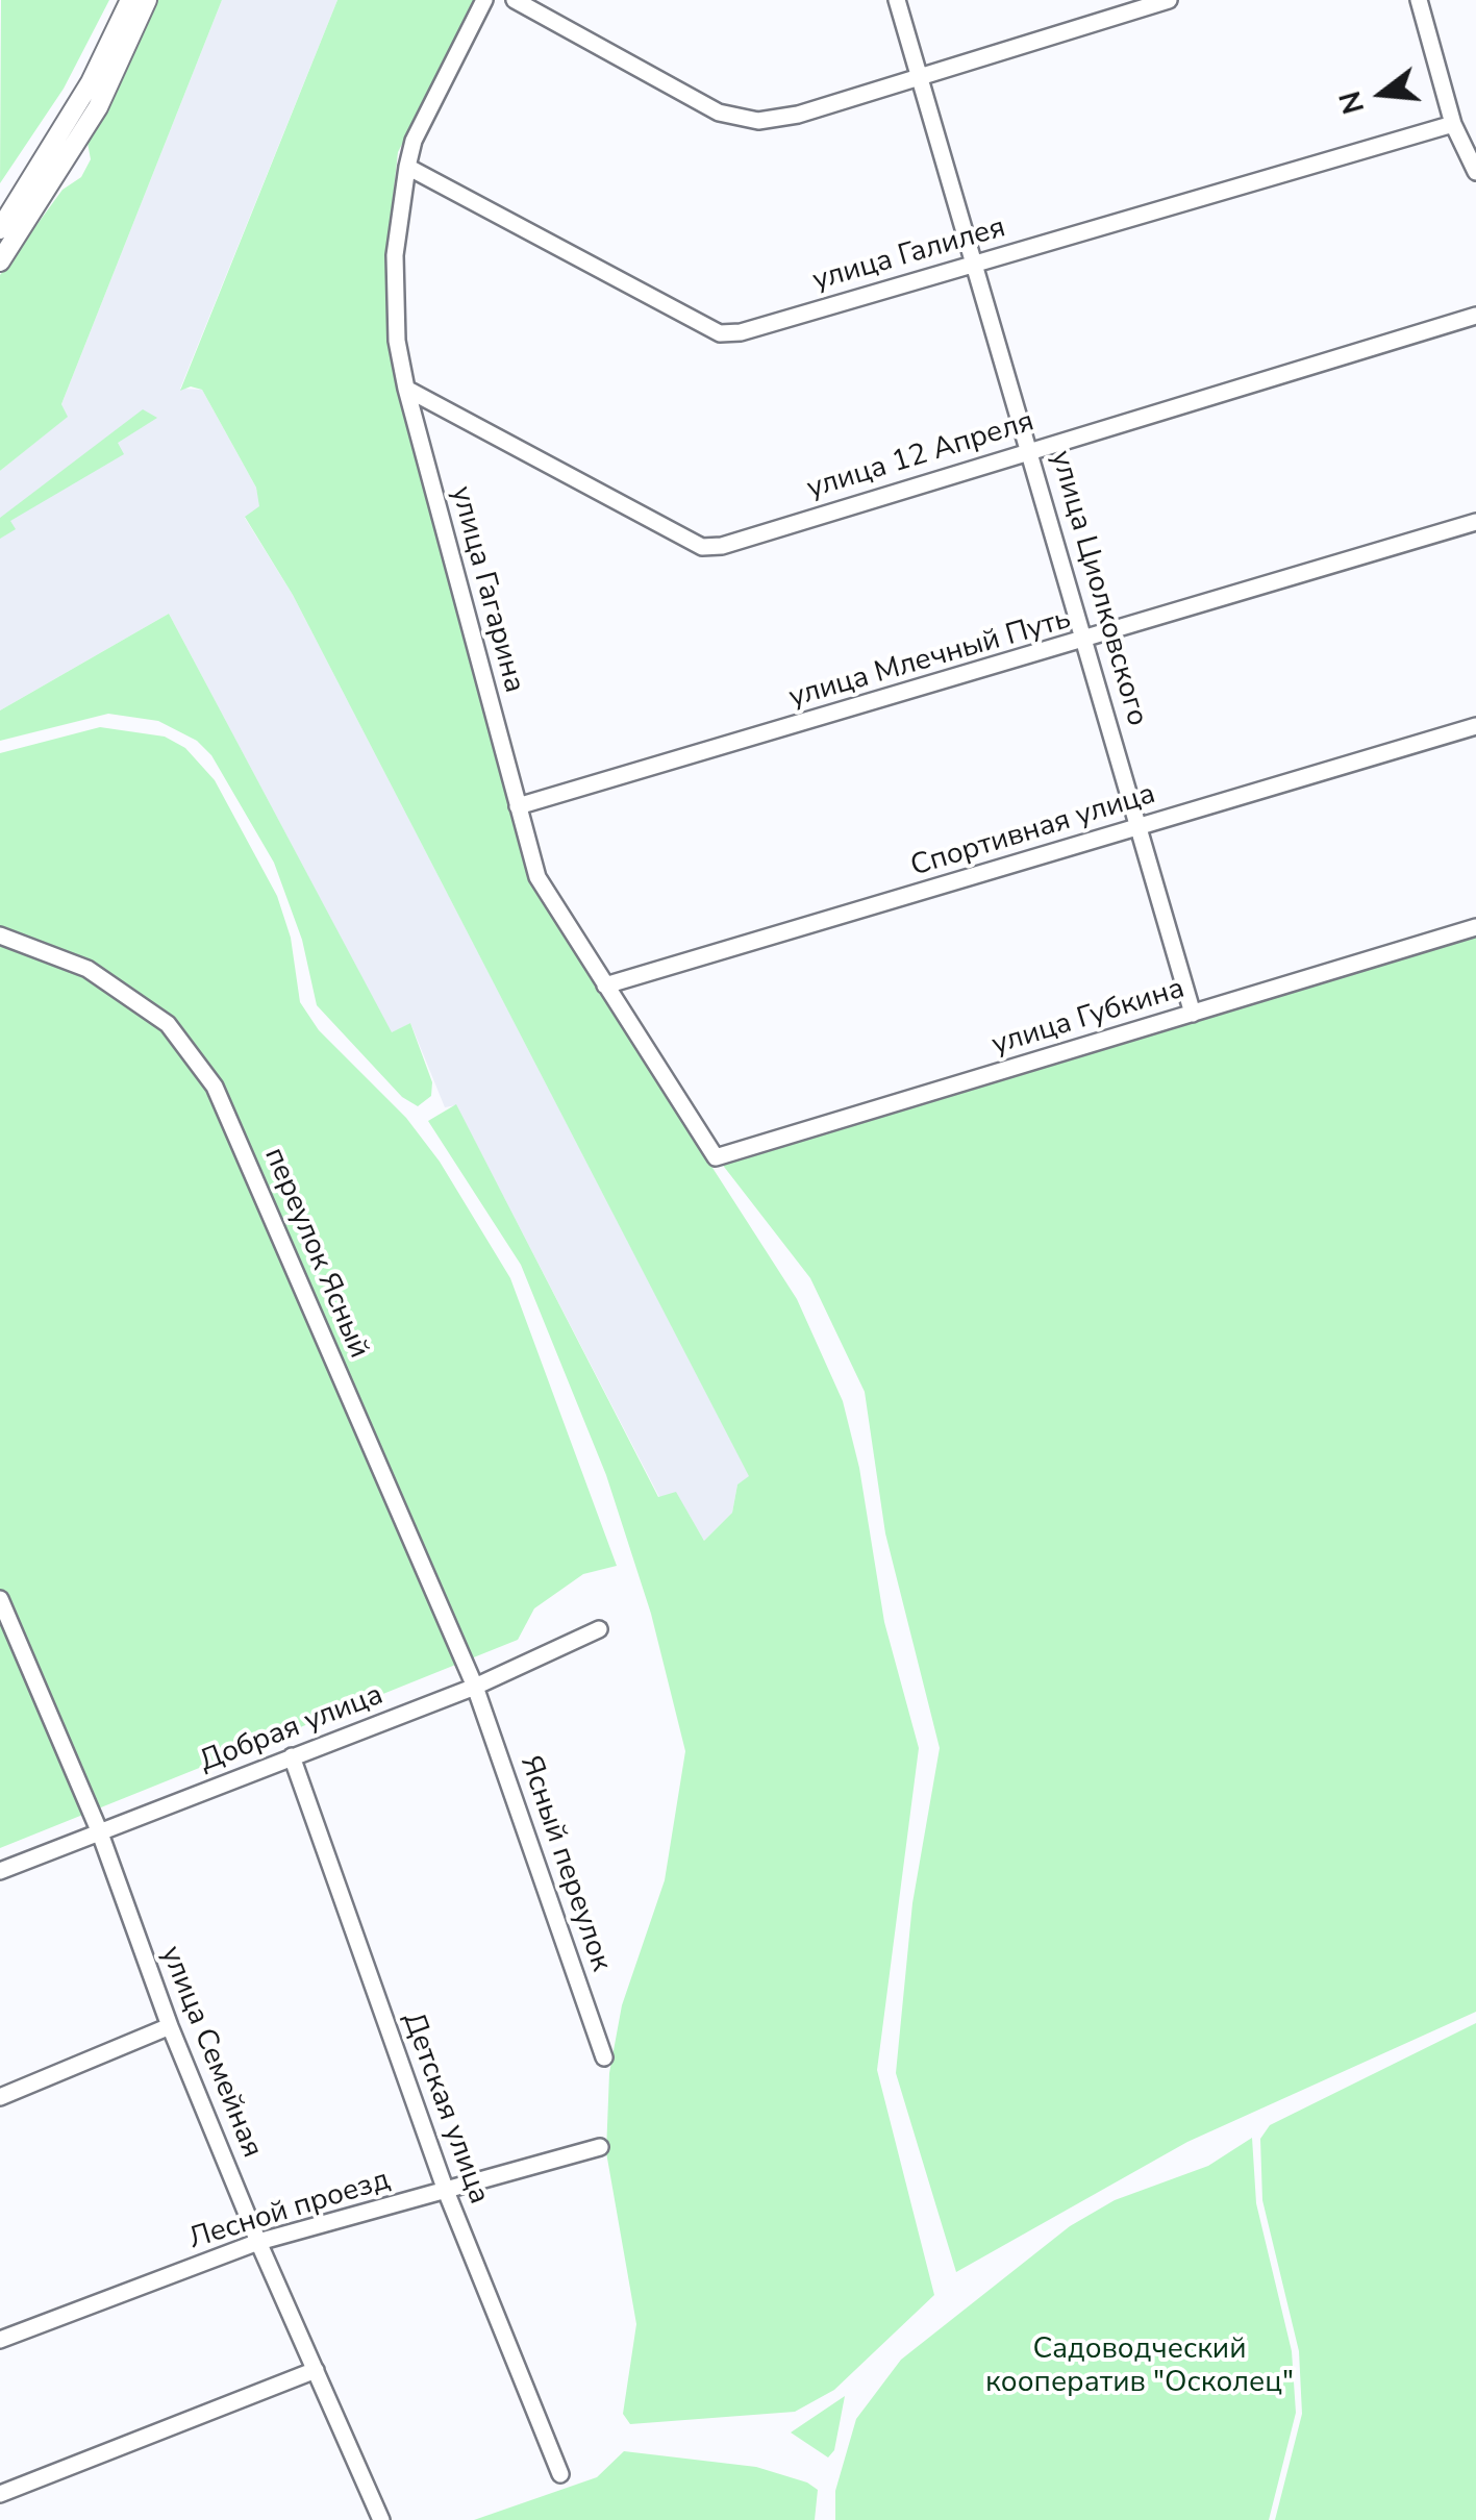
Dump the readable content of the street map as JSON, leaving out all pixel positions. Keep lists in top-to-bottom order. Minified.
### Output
{"streets":{"street":["улица Галилея","улица 12 Апреля","улица Циолковского","улица Гагарина","улица Млечный Путь","Спортивная улица","улица Губкина","переулок Ясный","Добрая улица","Ясный переулок","улица Семейная","Детская улица","Лесной проезд"]},"crossings":[["улица Галилея","улица Циолковского"],["улица Галилея","улица Гагарина"],["улица 12 Апреля","улица Циолковского"],["улица 12 Апреля","улица Гагарина"],["улица Циолковского","улица Млечный Путь"],["улица Циолковского","Спортивная улица"],["улица Циолковского","улица Губкина"],["улица Гагарина","улица Млечный Путь"],["улица Гагарина","Спортивная улица"],["улица Гагарина","улица Губкина"],["переулок Ясный","Добрая улица"],["переулок Ясный","Ясный переулок"],["Добрая улица","Ясный переулок"],["Добрая улица","улица Семейная"],["Добрая улица","Детская улица"],["улица Семейная","Лесной проезд"],["Детская улица","Лесной проезд"]],"parks":["Садоводческий кооператив \"Осколец\""],"north":"left"}
